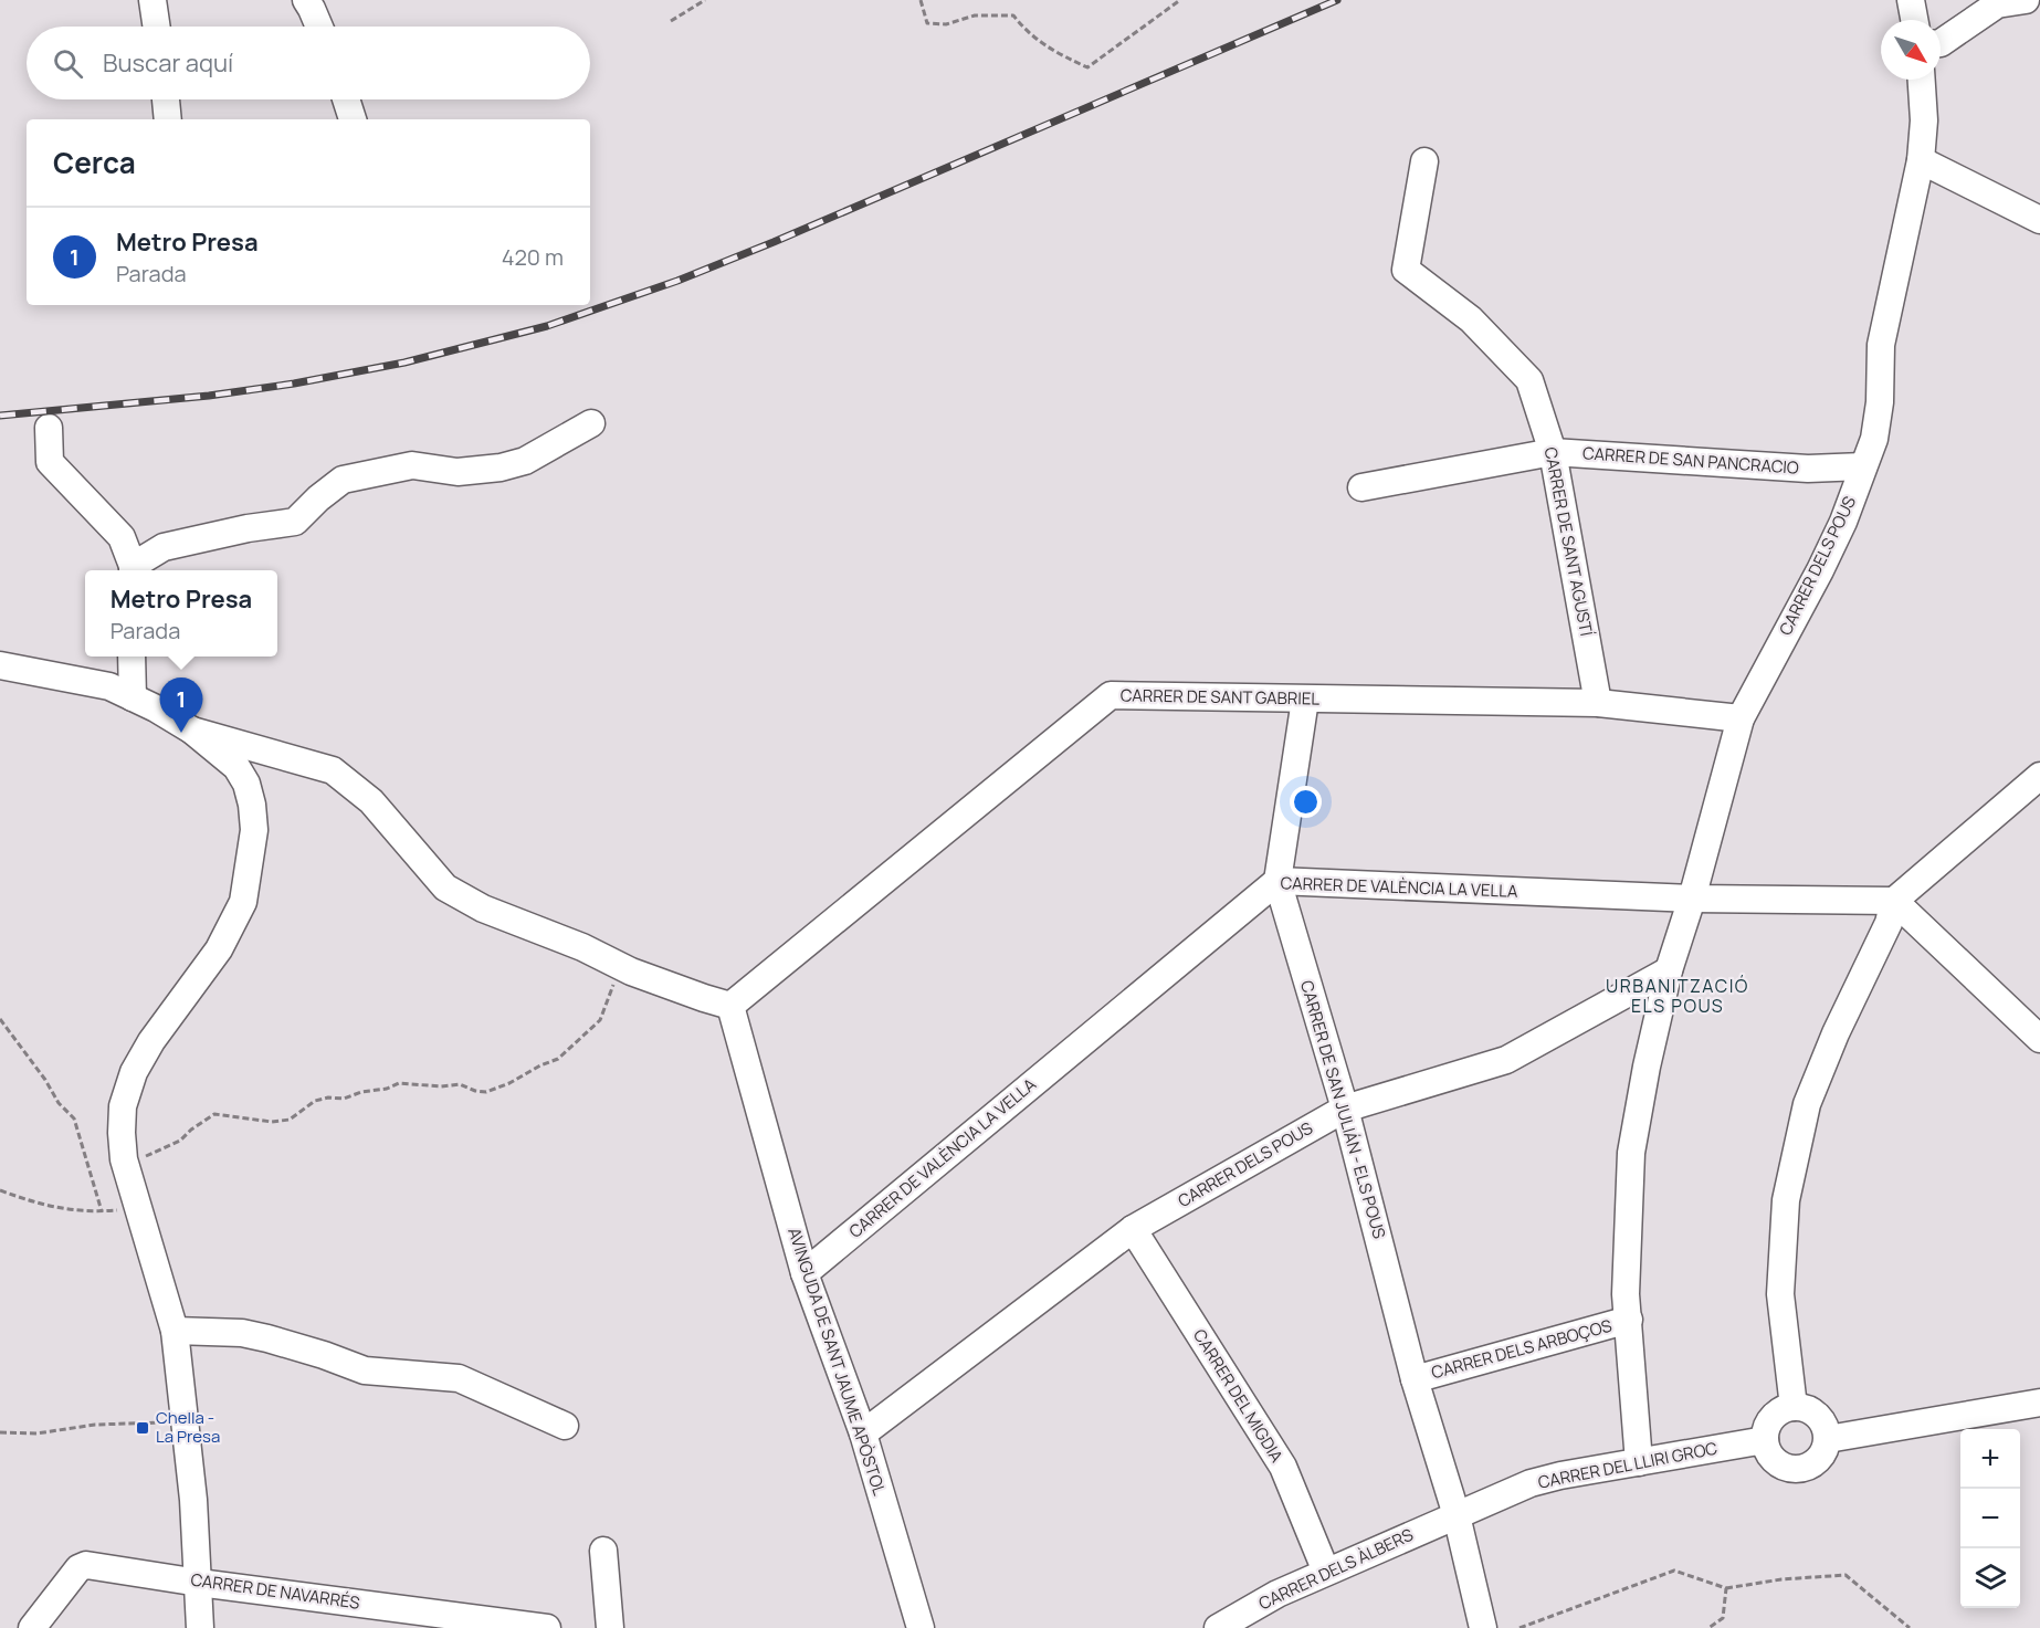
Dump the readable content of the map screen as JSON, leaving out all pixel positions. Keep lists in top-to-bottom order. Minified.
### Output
{"streets":{"street":["CARRER DE SAN PANCRACIO","CARRER DE SANT AGUSTÍ","CARRER DELS POUS","CARRER DE SANT GABRIEL","CARRER DE VALÈNCIA LA VELLA","CARRER DE SAN JULIÁN - ELS POUS","CARRER DELS ARBOÇOS","AVINGUDA DE SANT JAUME APÒSTOL","CARRER DEL MIGDIA","CARRER DEL LLIRI GROC","CARRER DELS ÀLBERS","CARRER DE NAVARRÉS"]},"crossings":[["CARRER DE SAN PANCRACIO","CARRER DE SANT AGUSTÍ"],["CARRER DE SAN PANCRACIO","CARRER DELS POUS"],["CARRER DE SANT AGUSTÍ","CARRER DE SANT GABRIEL"],["CARRER DELS POUS","CARRER DE SANT GABRIEL"],["CARRER DELS POUS","CARRER DE VALÈNCIA LA VELLA"],["CARRER DELS POUS","CARRER DE SAN JULIÁN - ELS POUS"],["CARRER DELS POUS","CARRER DELS ARBOÇOS"],["CARRER DELS POUS","AVINGUDA DE SANT JAUME APÒSTOL"],["CARRER DELS POUS","CARRER DEL MIGDIA"],["CARRER DELS POUS","CARRER DEL LLIRI GROC"],["CARRER DE SANT GABRIEL","CARRER DE SAN JULIÁN - ELS POUS"],["CARRER DE SANT GABRIEL","AVINGUDA DE SANT JAUME APÒSTOL"],["CARRER DE VALÈNCIA LA VELLA","CARRER DE SAN JULIÁN - ELS POUS"],["CARRER DE VALÈNCIA LA VELLA","AVINGUDA DE SANT JAUME APÒSTOL"],["CARRER DE SAN JULIÁN - ELS POUS","CARRER DELS ARBOÇOS"],["CARRER DE SAN JULIÁN - ELS POUS","CARRER DEL LLIRI GROC"],["CARRER DE SAN JULIÁN - ELS POUS","CARRER DELS ÀLBERS"],["CARRER DEL MIGDIA","CARRER DELS ÀLBERS"],["CARRER DEL LLIRI GROC","CARRER DELS ÀLBERS"]],"districts":["URBANITZACIÓ ELS POUS"],"places":{"transit":["Chella - La Presa"]},"north":"bottom right","page":{"search":"Buscar aquí","heading":"Cerca","list":[{"mark":"1","name":"Metro Presa","note":"Parada","value":"420 m"}],"popup":["Metro Presa","Parada"],"pins":"1","map_buttons":["+","−"]}}
